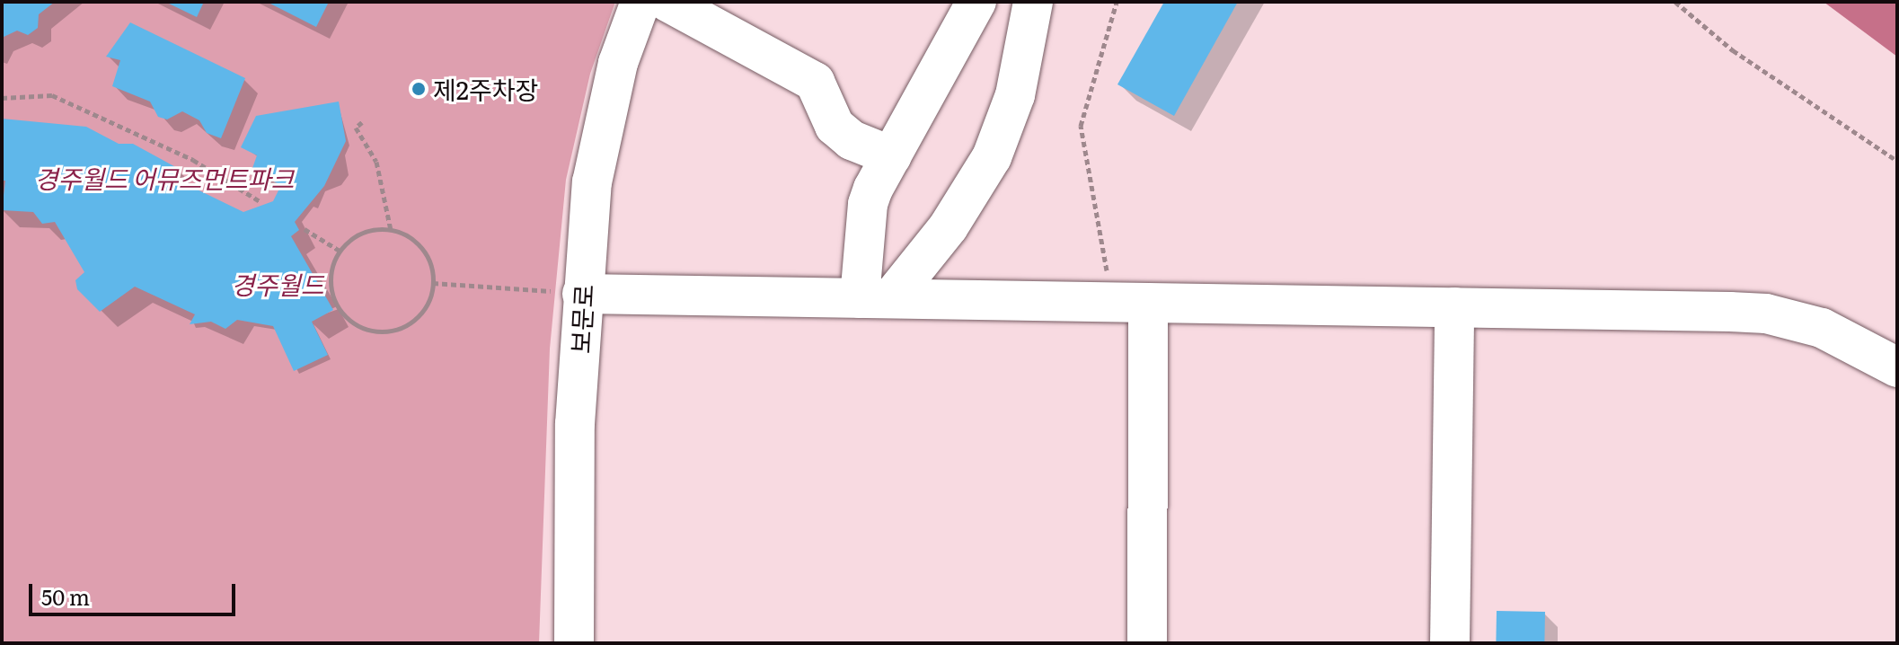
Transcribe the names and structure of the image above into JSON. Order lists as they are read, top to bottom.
{
  "streets": {
    "street": ["보문로"]
  },
  "parks": ["경주월드 어뮤즈먼트파크", "경주월드"],
  "places": ["제2주차장"],
  "scale_bar": "50 m"
}
